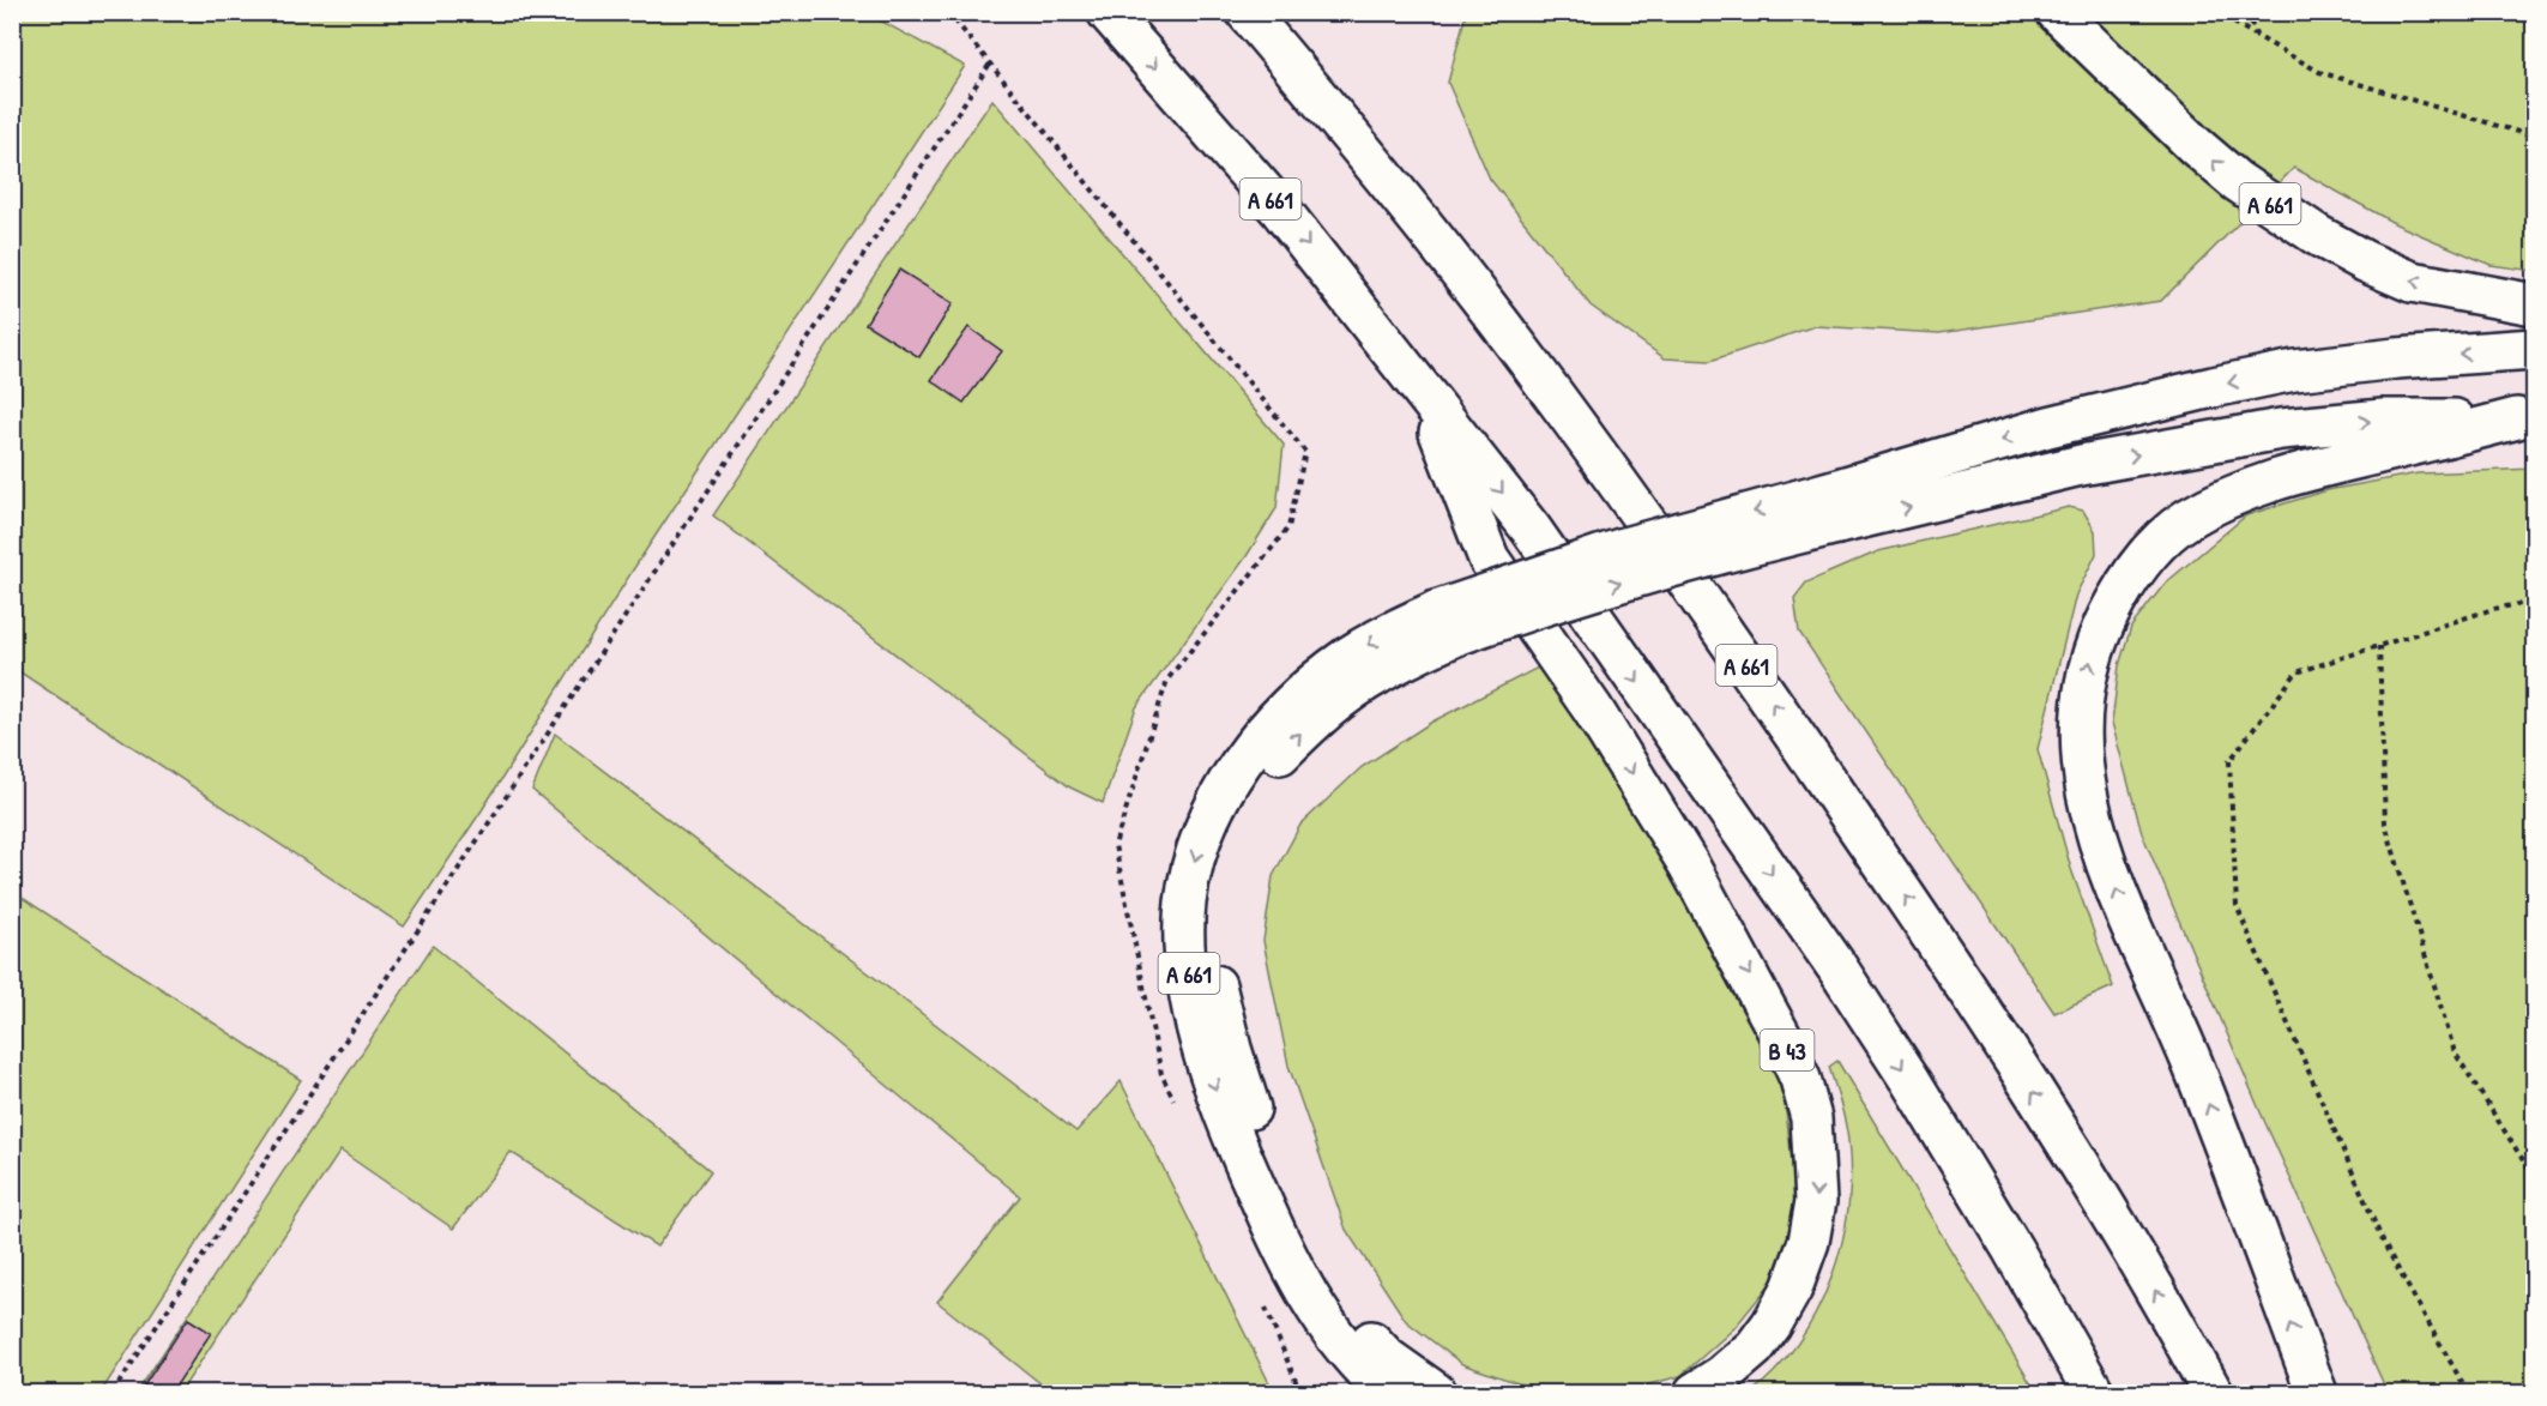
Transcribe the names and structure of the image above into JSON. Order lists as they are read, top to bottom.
{
  "streets": {
    "highway": ["A 661", "B 43"]
  },
  "crossings": [
    ["A 661", "B 43"]
  ]
}
